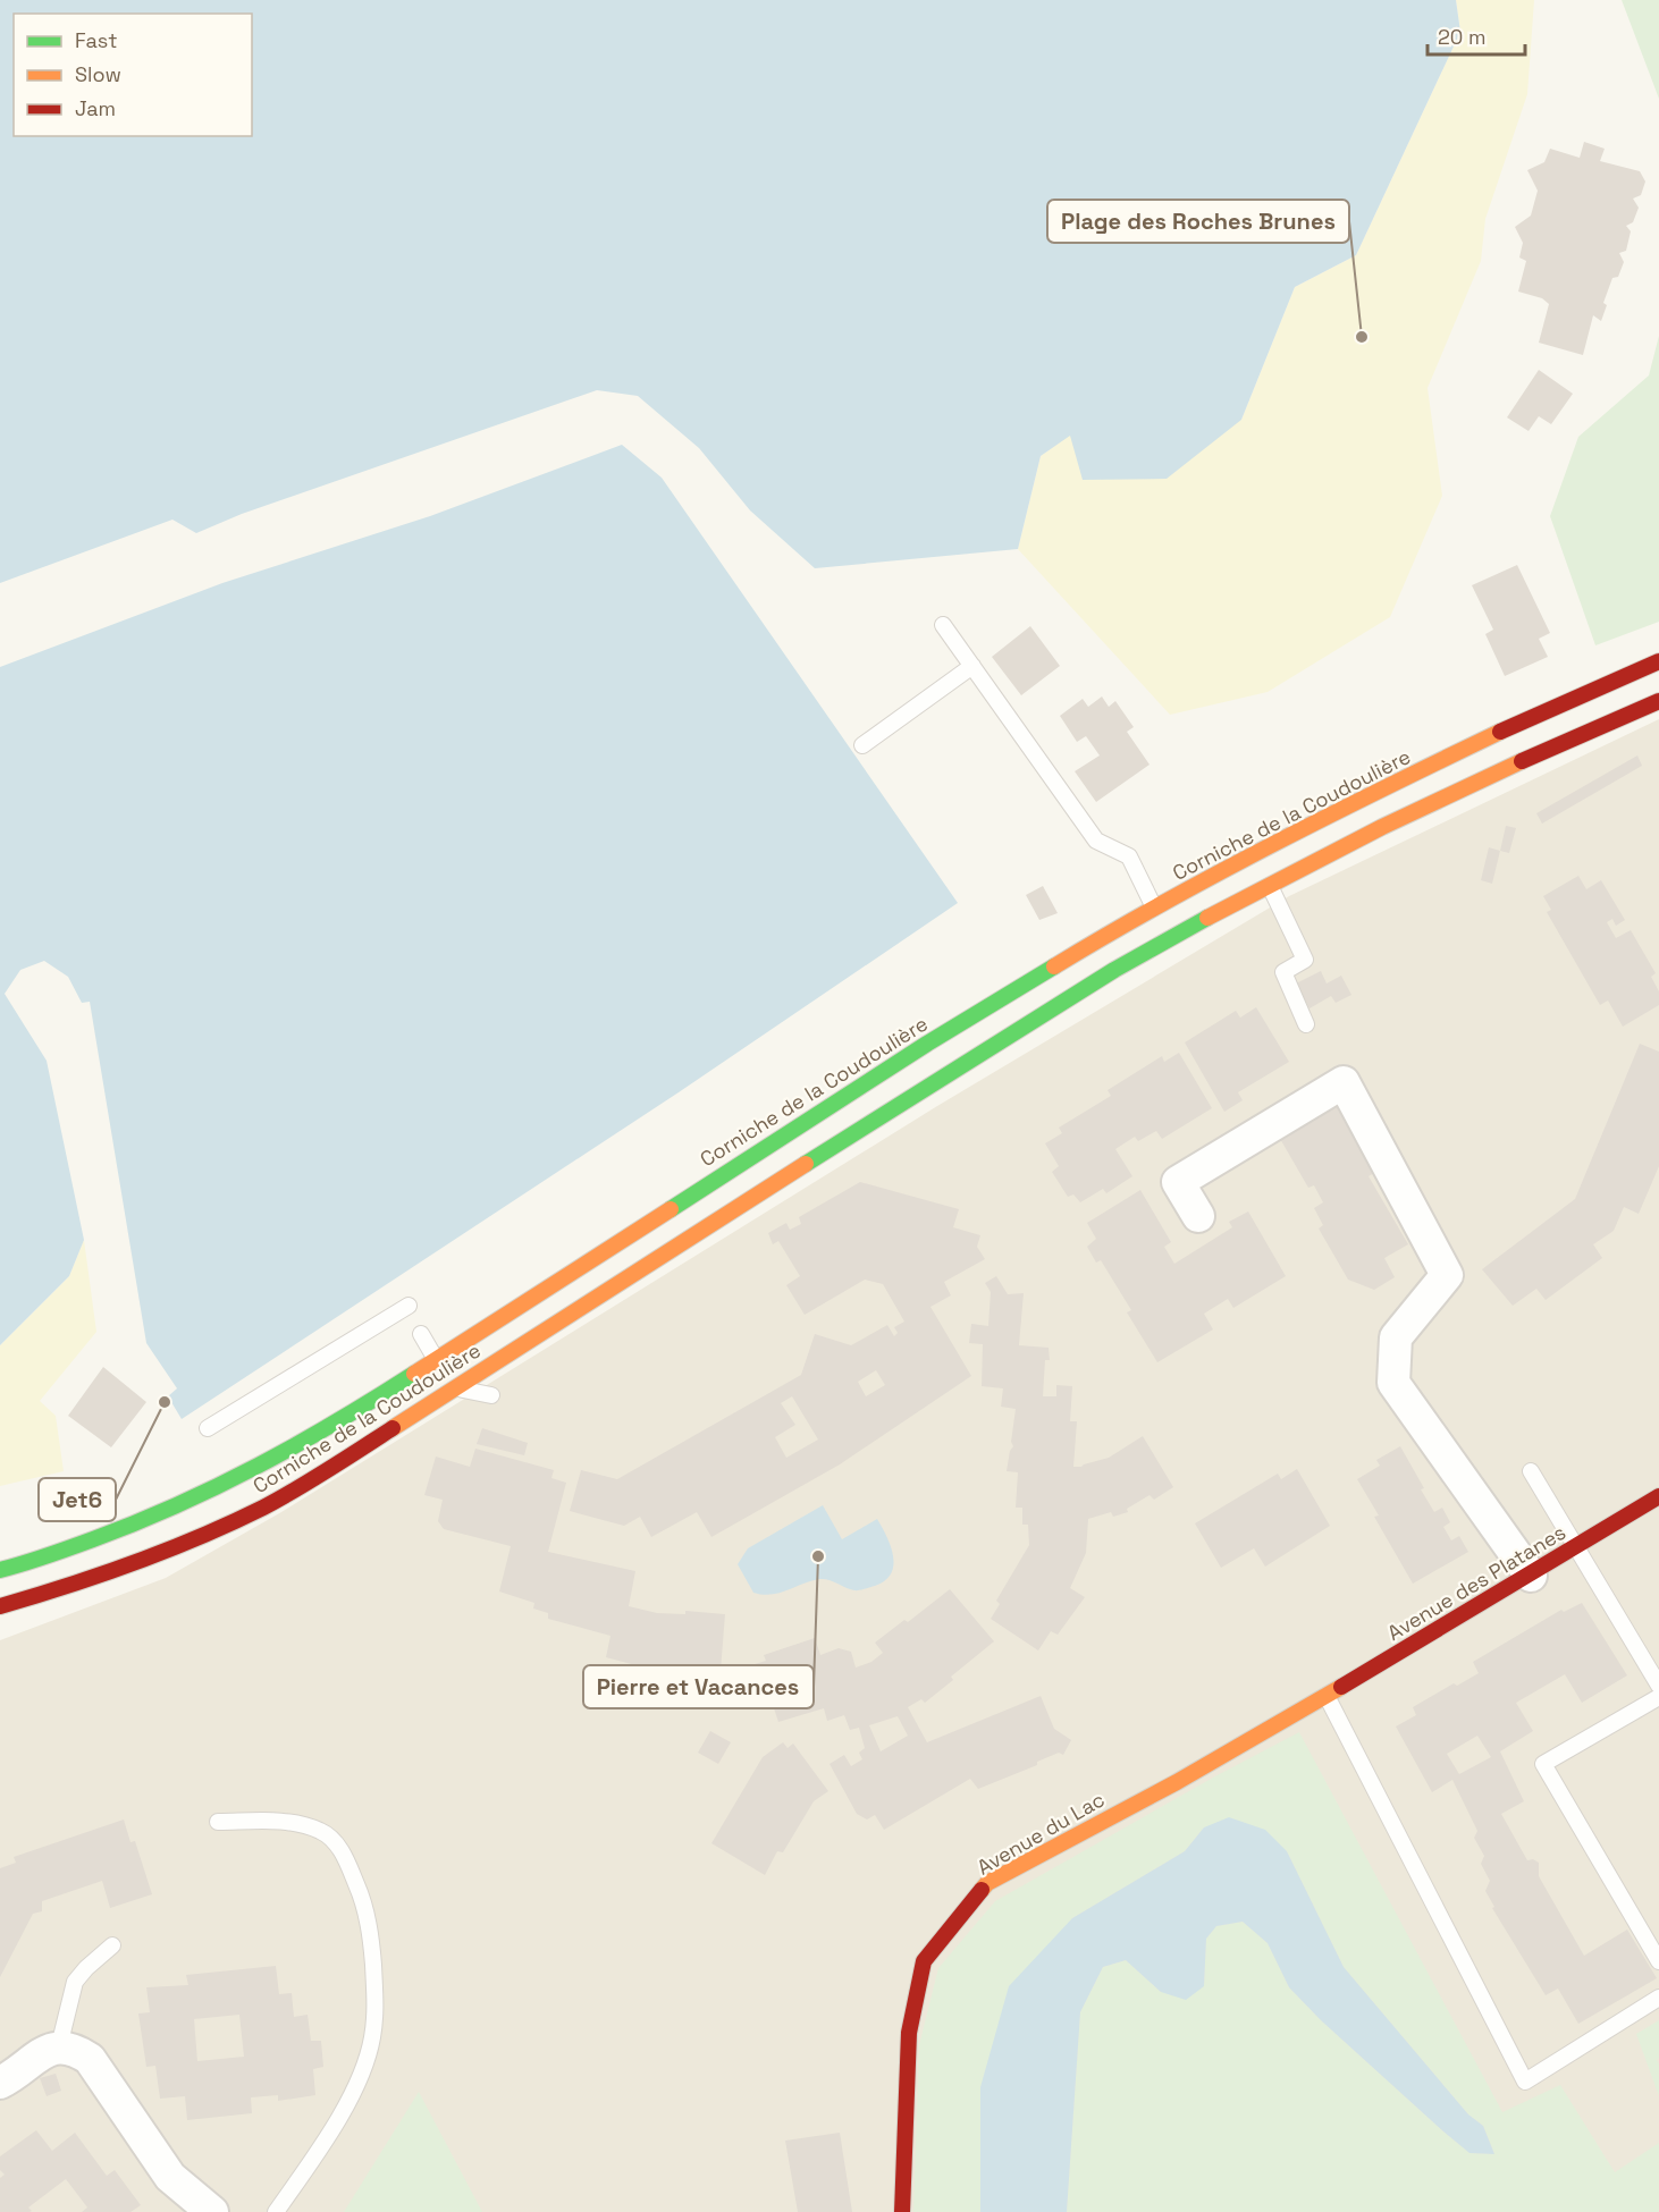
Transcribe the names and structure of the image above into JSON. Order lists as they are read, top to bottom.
{
  "streets": {
    "main road": ["Corniche de la Coudoulière", "Avenue des Platanes", "Avenue du Lac"]
  },
  "crossings": [
    ["Avenue des Platanes", "Avenue du Lac"]
  ],
  "places": ["Plage des Roches Brunes", "Jet6", "Pierre et Vacances"],
  "legend": ["Fast", "Slow", "Jam"],
  "scale_bar": "20 m"
}
